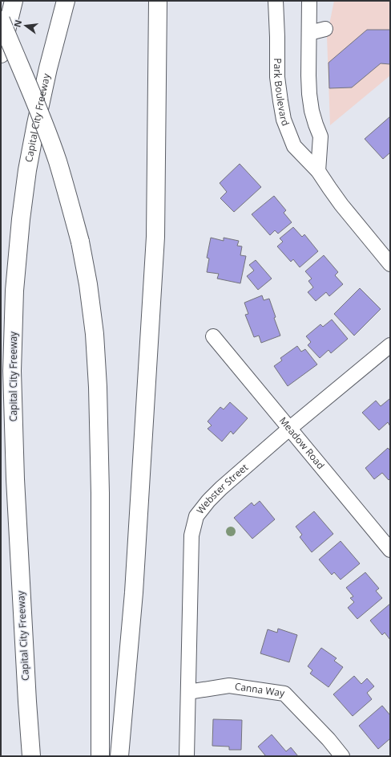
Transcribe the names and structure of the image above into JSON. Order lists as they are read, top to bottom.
{
  "streets": {
    "highway": ["Capital City Freeway"],
    "street": [
      "Park Boulevard",
      "Meadow Road",
      "Webster Street",
      "Canna Way"
    ]
  },
  "crossings": [
    ["Meadow Road", "Webster Street"],
    ["Webster Street", "Canna Way"]
  ],
  "north": "left"
}
